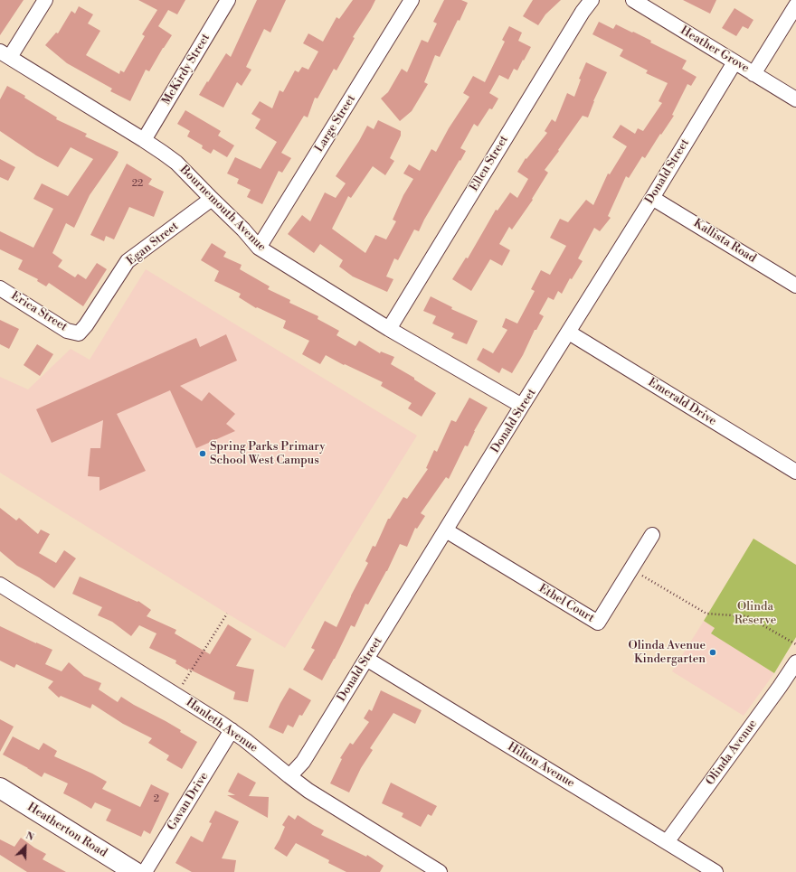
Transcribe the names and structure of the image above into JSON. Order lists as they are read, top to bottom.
{
  "streets": {
    "main road": ["Heatherton Road"],
    "street": [
      "Heather Grove",
      "McKirdy Street",
      "Large Street",
      "Ellen Street",
      "Donald Street",
      "Bournemouth Avenue",
      "Kallista Road",
      "Egan Street",
      "Erica Street",
      "Emerald Drive",
      "Ethel Court",
      "Hanleth Avenue",
      "Olinda Avenue",
      "Hilton Avenue",
      "Gavan Drive"
    ]
  },
  "crossings": [
    ["Heather Grove", "Donald Street"],
    ["McKirdy Street", "Bournemouth Avenue"],
    ["Large Street", "Bournemouth Avenue"],
    ["Ellen Street", "Bournemouth Avenue"],
    ["Donald Street", "Bournemouth Avenue"],
    ["Donald Street", "Kallista Road"],
    ["Donald Street", "Emerald Drive"],
    ["Donald Street", "Ethel Court"],
    ["Donald Street", "Hanleth Avenue"],
    ["Donald Street", "Hilton Avenue"],
    ["Bournemouth Avenue", "Egan Street"],
    ["Egan Street", "Erica Street"],
    ["Hanleth Avenue", "Gavan Drive"],
    ["Olinda Avenue", "Hilton Avenue"]
  ],
  "parks": ["Olinda Reserve"],
  "places": ["Spring Parks Primary School West Campus", "Olinda Avenue Kindergarten"],
  "house_numbers": ["22", "2"],
  "north": "top right"
}
